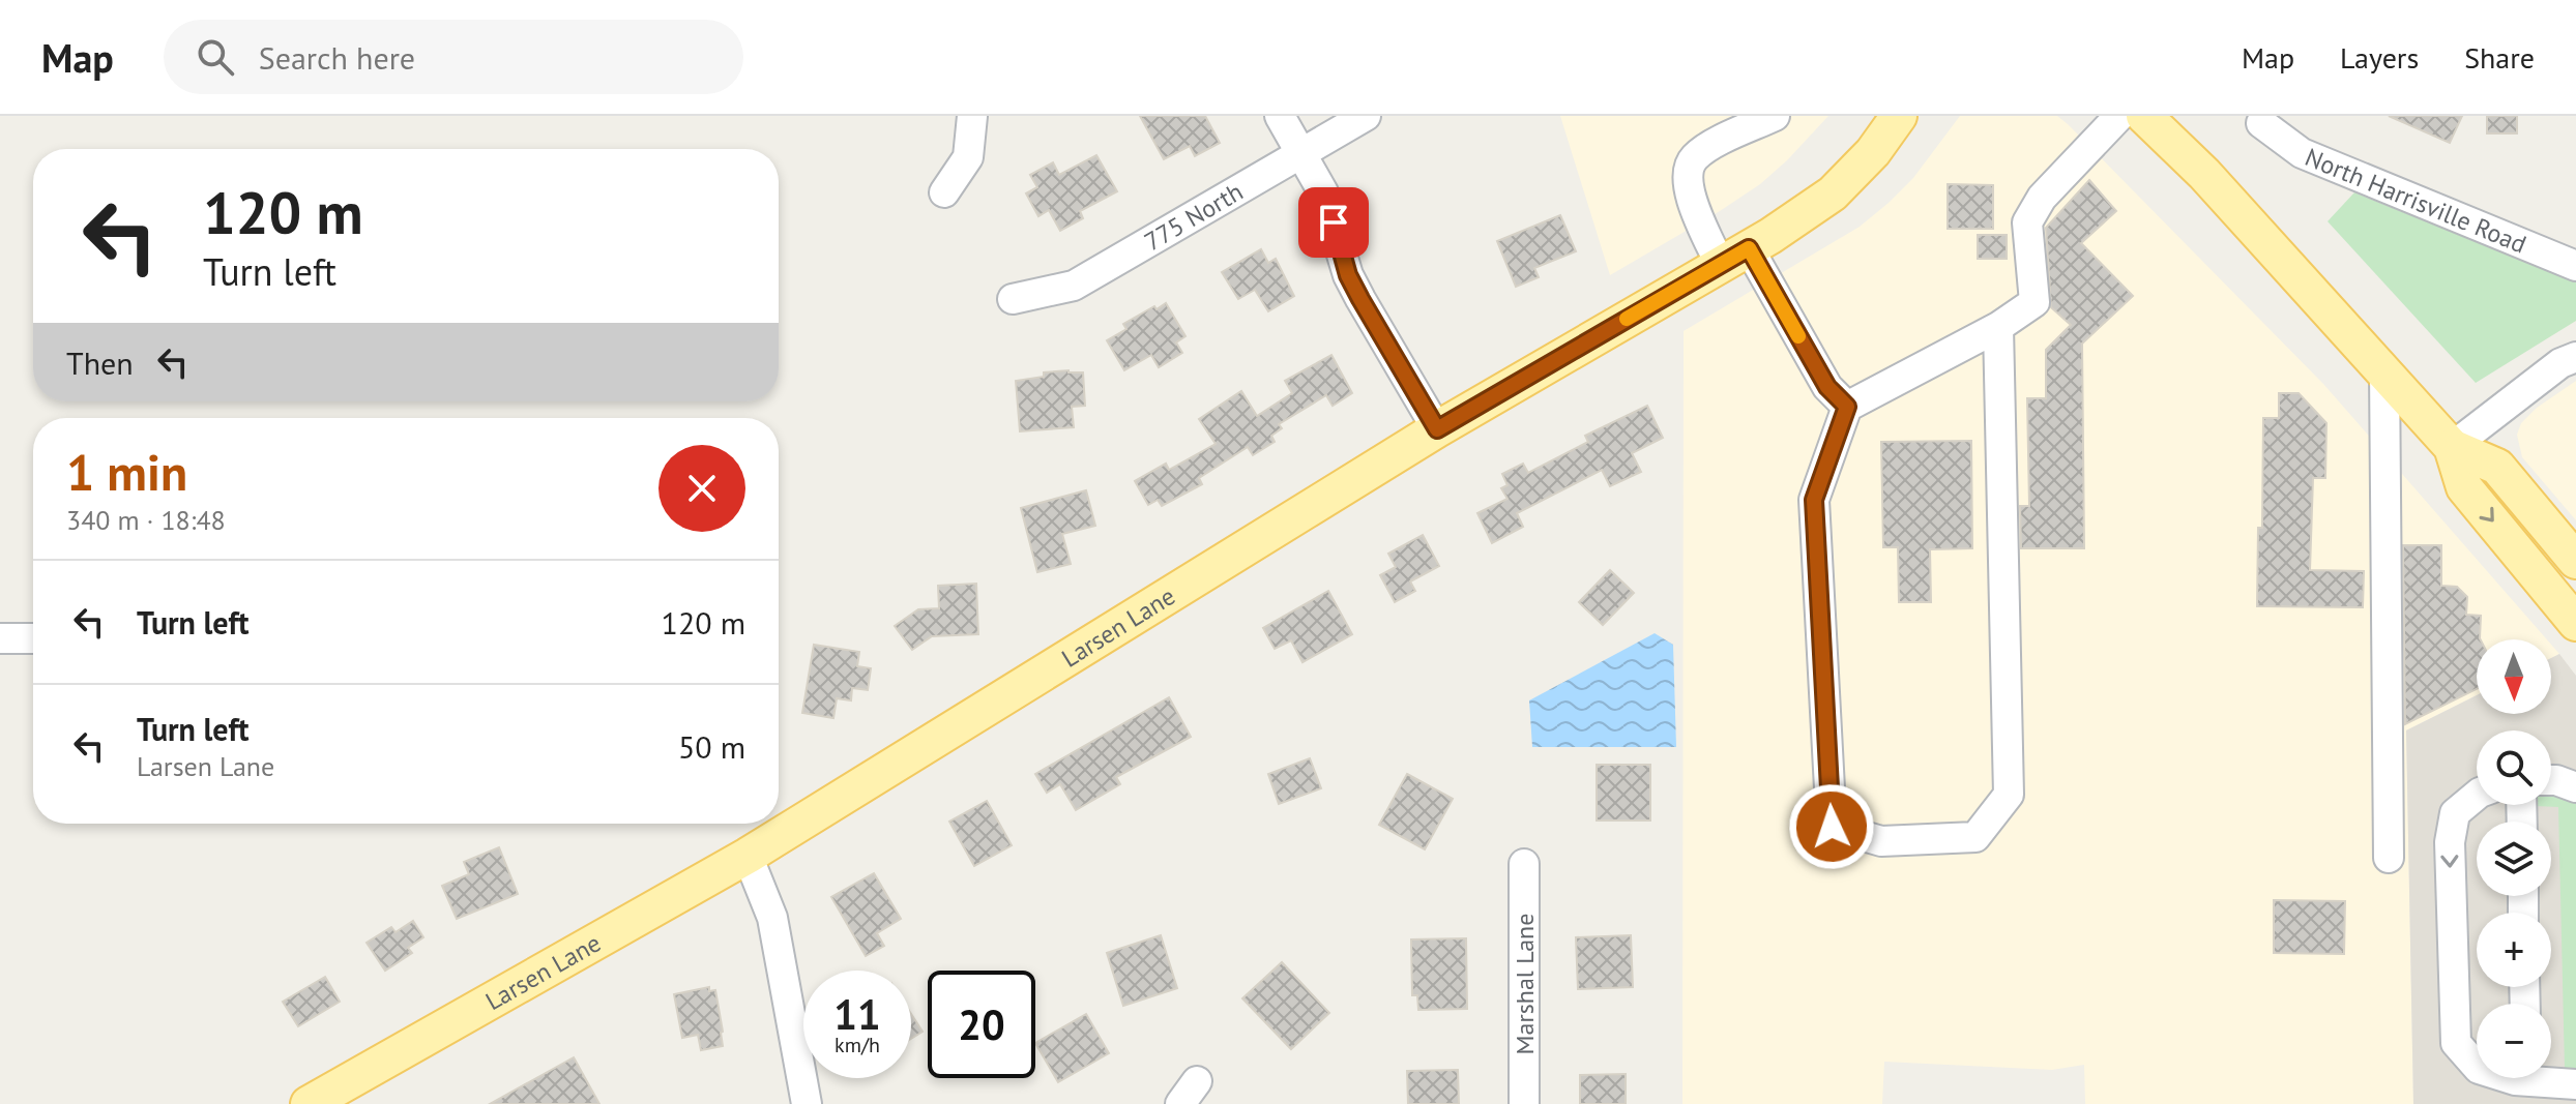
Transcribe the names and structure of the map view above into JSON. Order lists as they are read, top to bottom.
{
  "streets": {
    "main road": ["Larsen Lane"],
    "street": ["North Harrisville Road", "775 North", "Marshal Lane"]
  },
  "north": "bottom",
  "page": {
    "header": "Map",
    "search": "Search here",
    "nav": ["Map", "Layers", "Share"],
    "turn": ["120 m", "Turn left"],
    "then": "Then",
    "heading": ["1 min", "340 m · 18:48"],
    "list": [
      {
        "name": "Turn left",
        "value": "120 m"
      },
      {
        "name": "Turn left",
        "note": "Larsen Lane",
        "value": "50 m"
      }
    ],
    "map_buttons": ["+", "−"],
    "speed": "11 km/h",
    "limit": "20"
  }
}
